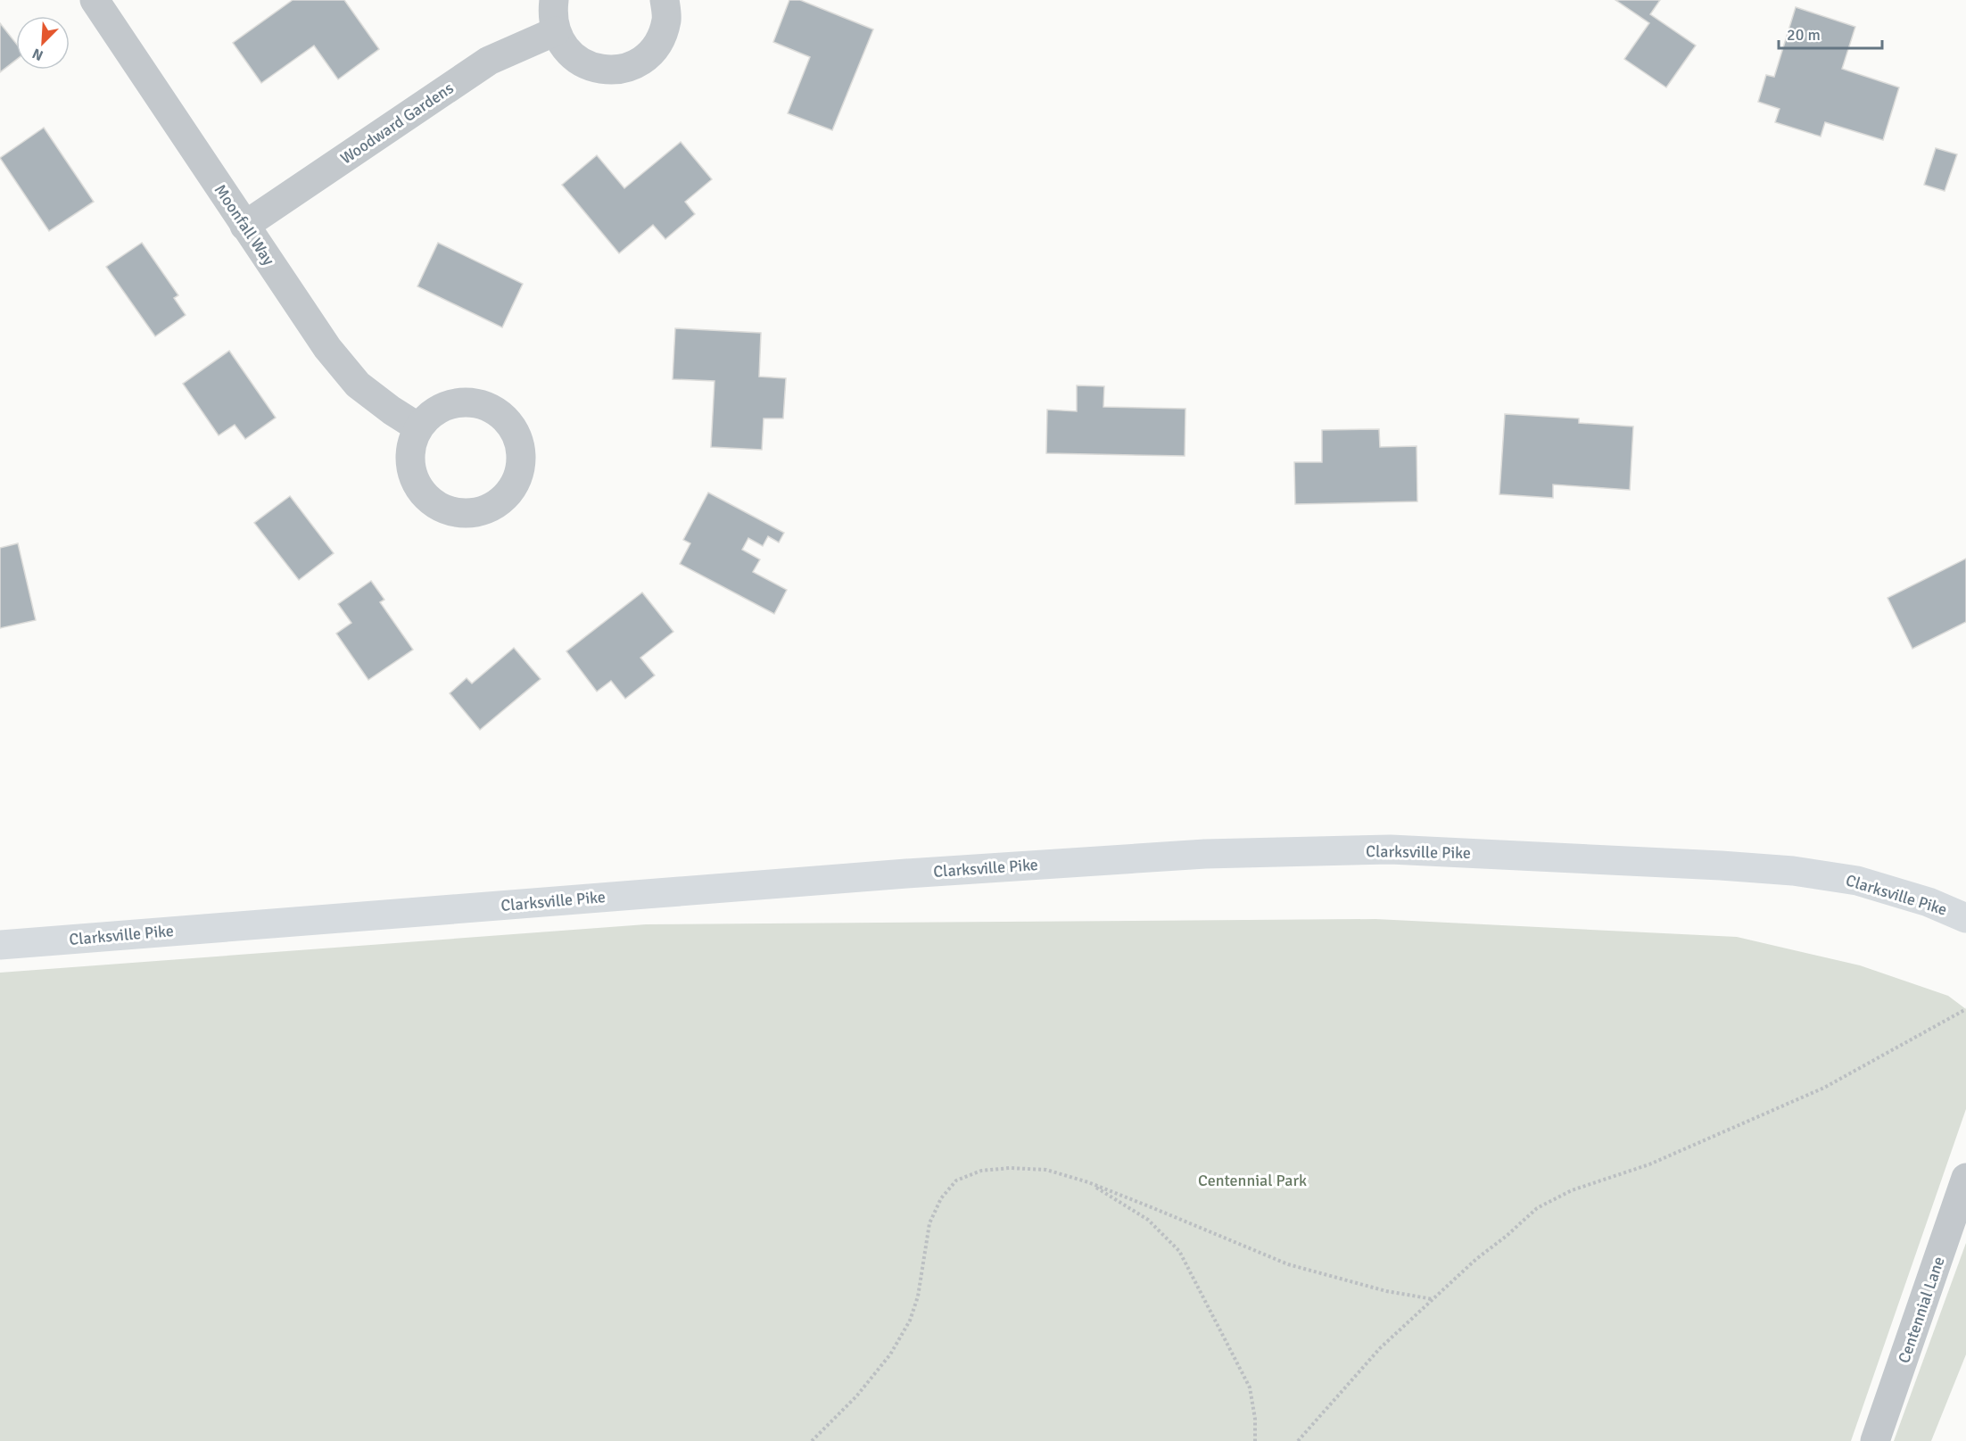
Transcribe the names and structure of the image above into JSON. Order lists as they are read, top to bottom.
{
  "streets": {
    "main road": ["Clarksville Pike"],
    "street": ["Woodward Gardens", "Moonfall Way", "Centennial Lane"]
  },
  "crossings": [
    ["Woodward Gardens", "Moonfall Way"]
  ],
  "parks": ["Centennial Park"],
  "scale_bar": "20 m",
  "north": "bottom left"
}
